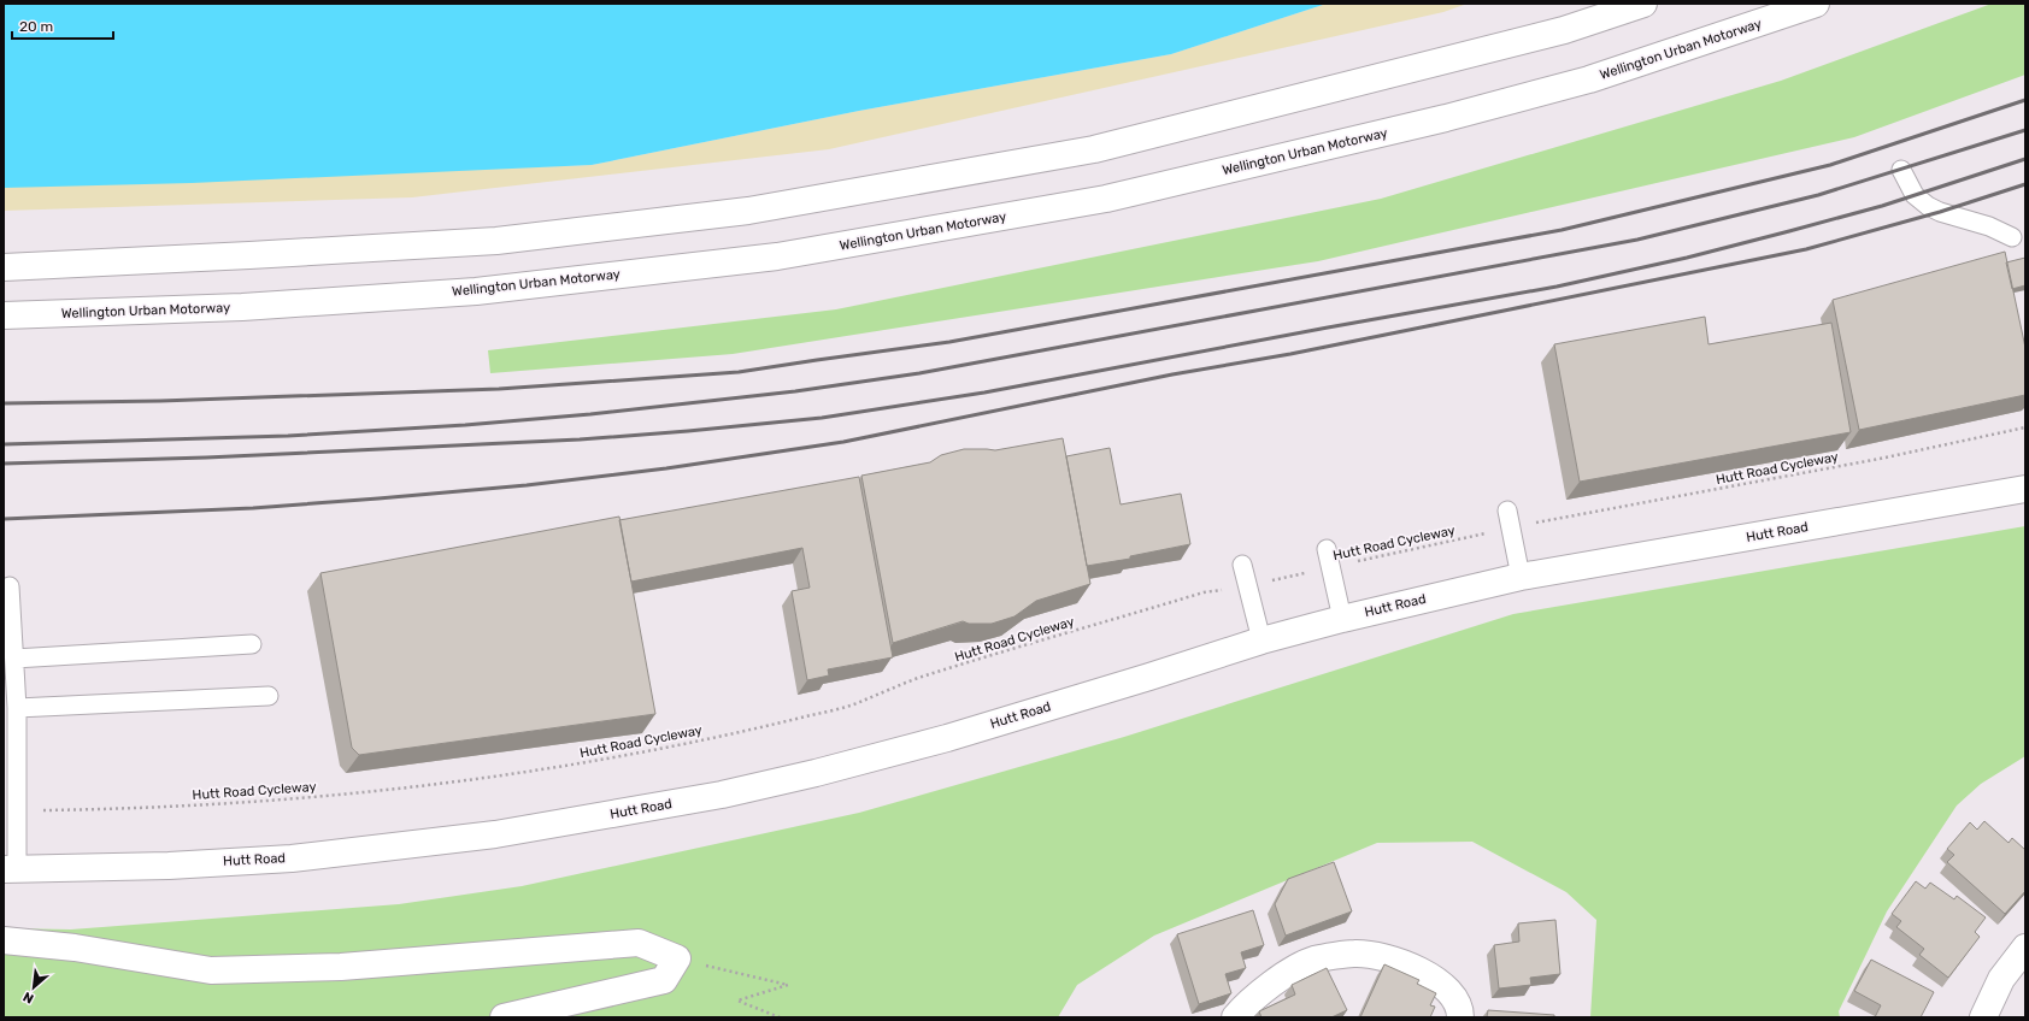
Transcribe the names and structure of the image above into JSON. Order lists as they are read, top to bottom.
{
  "streets": {
    "main road": ["Wellington Urban Motorway", "Hutt Road"],
    "path": ["Hutt Road Cycleway"]
  },
  "scale_bar": "20 m",
  "north": "bottom left"
}
